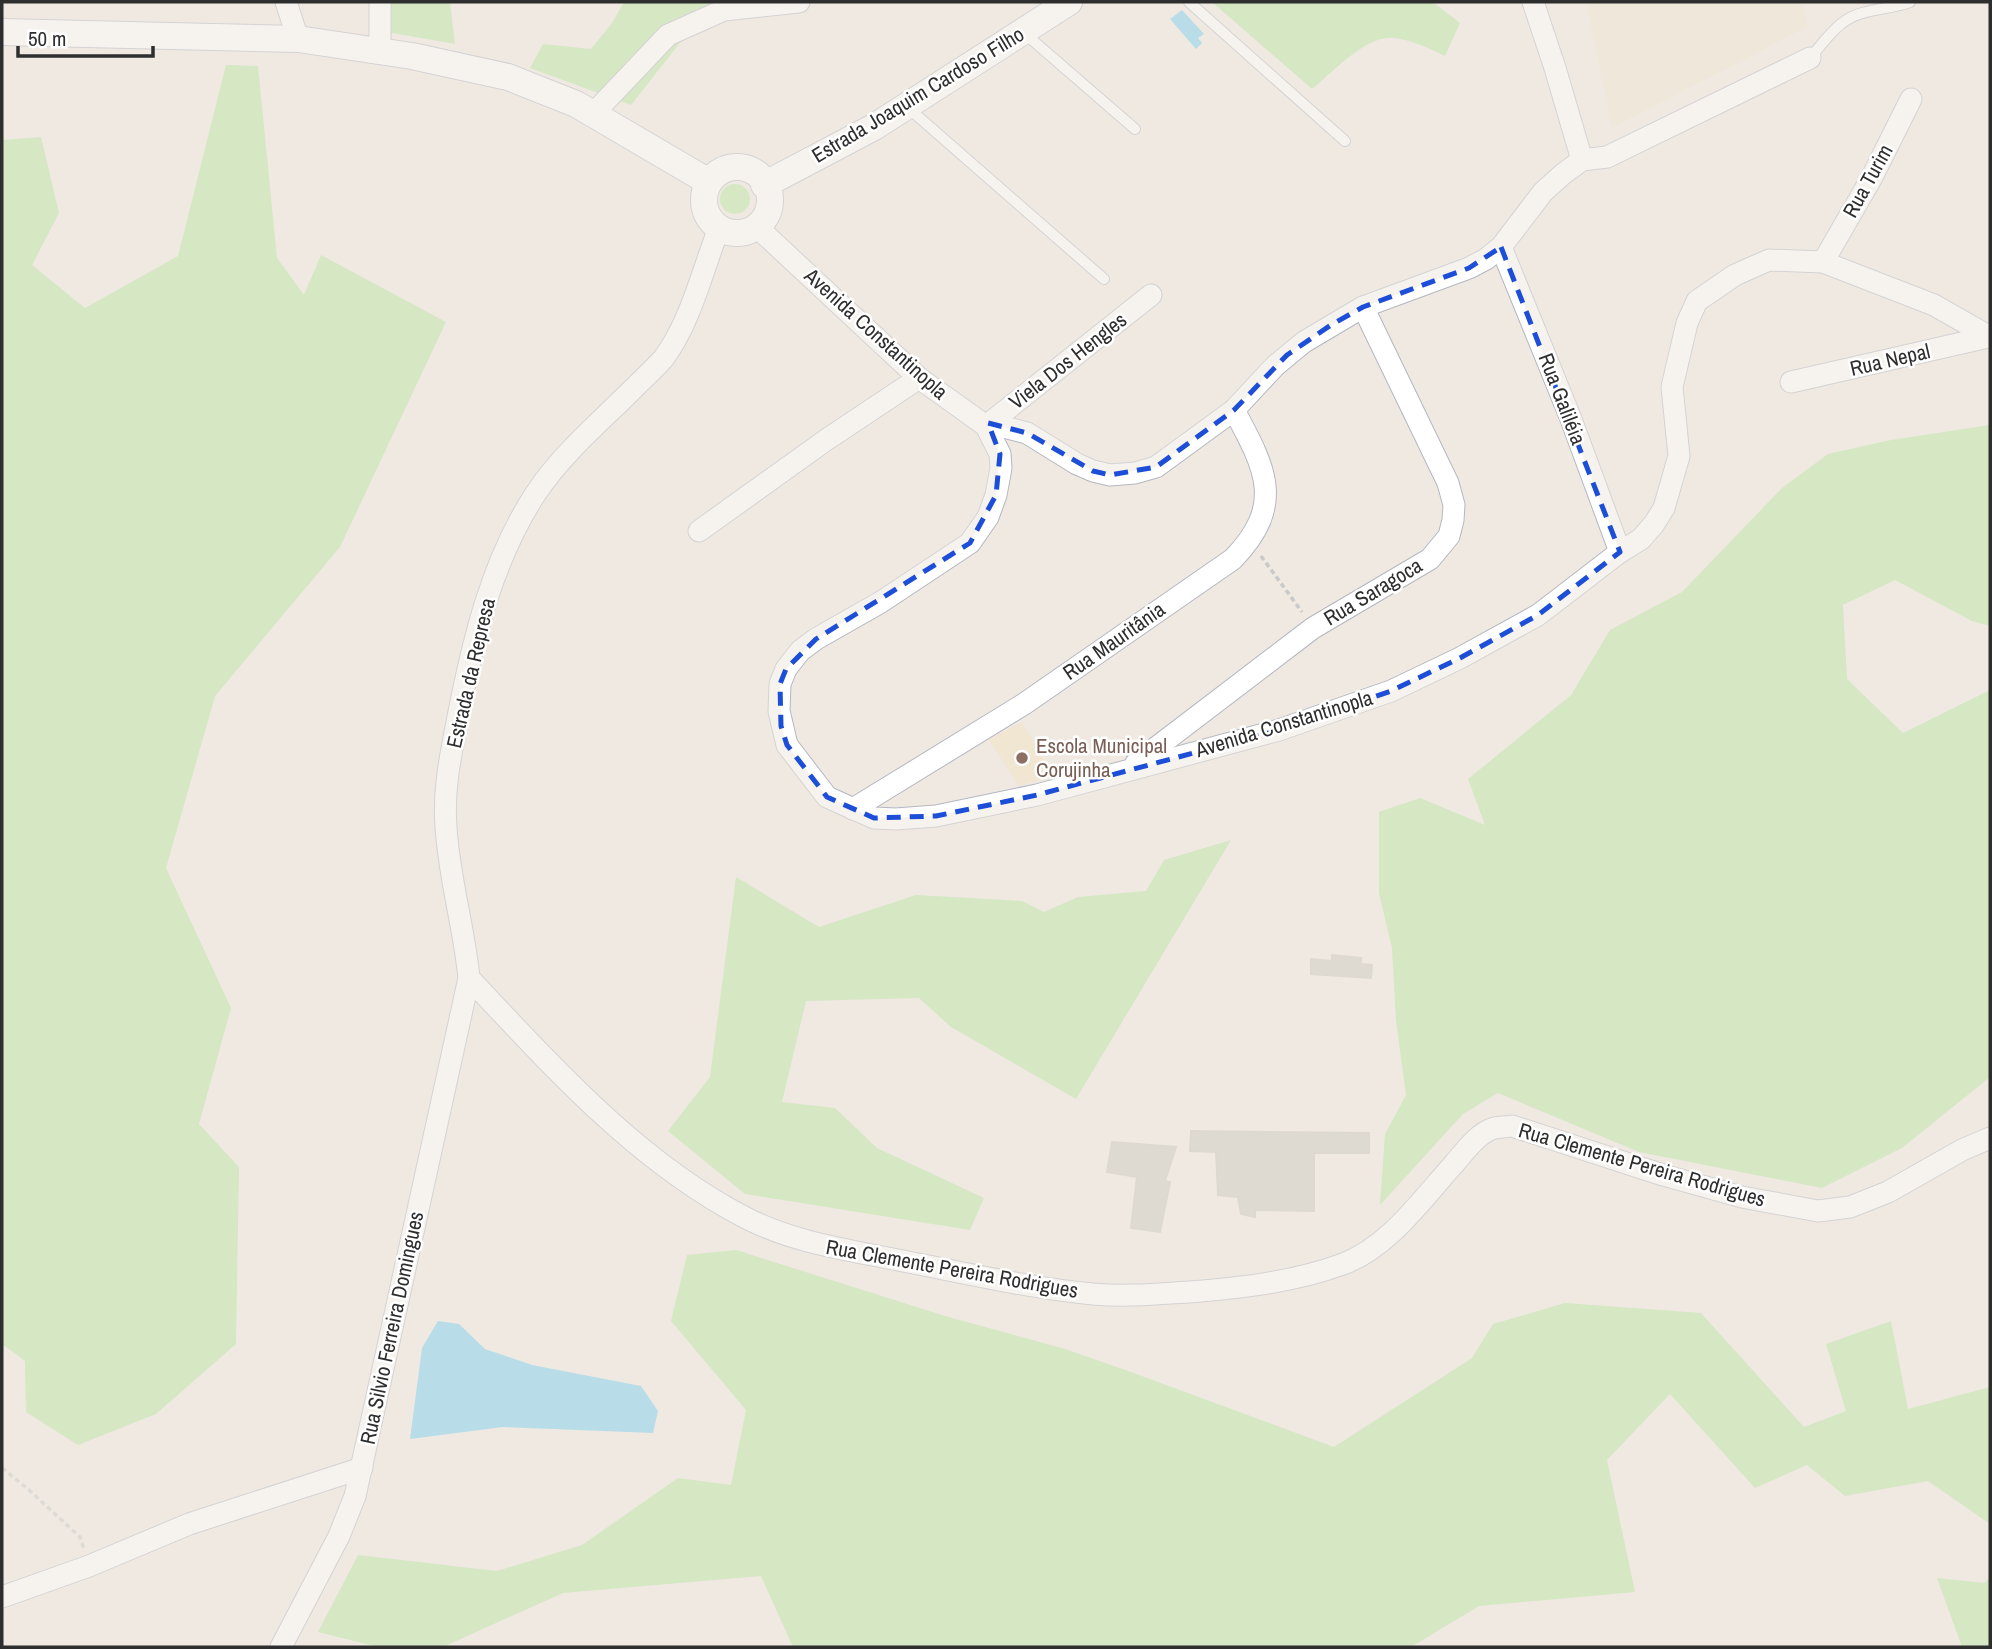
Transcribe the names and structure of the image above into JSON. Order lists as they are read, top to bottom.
{
  "streets": {
    "street": [
      "Estrada Joaquim Cardoso Filho",
      "Rua Turim",
      "Avenida Constantinopla",
      "Rua Nepal",
      "Viela Dos Hengles",
      "Rua Galiléia",
      "Rua Saragoca",
      "Rua Mauritânia",
      "Estrada da Represa",
      "Rua Clemente Pereira Rodrigues",
      "Rua Silvio Ferreira Domingues"
    ]
  },
  "crossings": [
    ["Estrada Joaquim Cardoso Filho", "Avenida Constantinopla"],
    ["Estrada Joaquim Cardoso Filho", "Estrada da Represa"],
    ["Rua Turim", "Avenida Constantinopla"],
    ["Avenida Constantinopla", "Rua Nepal"],
    ["Avenida Constantinopla", "Viela Dos Hengles"],
    ["Avenida Constantinopla", "Rua Galiléia"],
    ["Avenida Constantinopla", "Rua Saragoca"],
    ["Avenida Constantinopla", "Rua Mauritânia"],
    ["Avenida Constantinopla", "Estrada da Represa"],
    ["Estrada da Represa", "Rua Clemente Pereira Rodrigues"],
    ["Estrada da Represa", "Rua Silvio Ferreira Domingues"],
    ["Rua Clemente Pereira Rodrigues", "Rua Silvio Ferreira Domingues"]
  ],
  "places": ["Escola Municipal Corujinha"],
  "scale_bar": "50 m"
}
